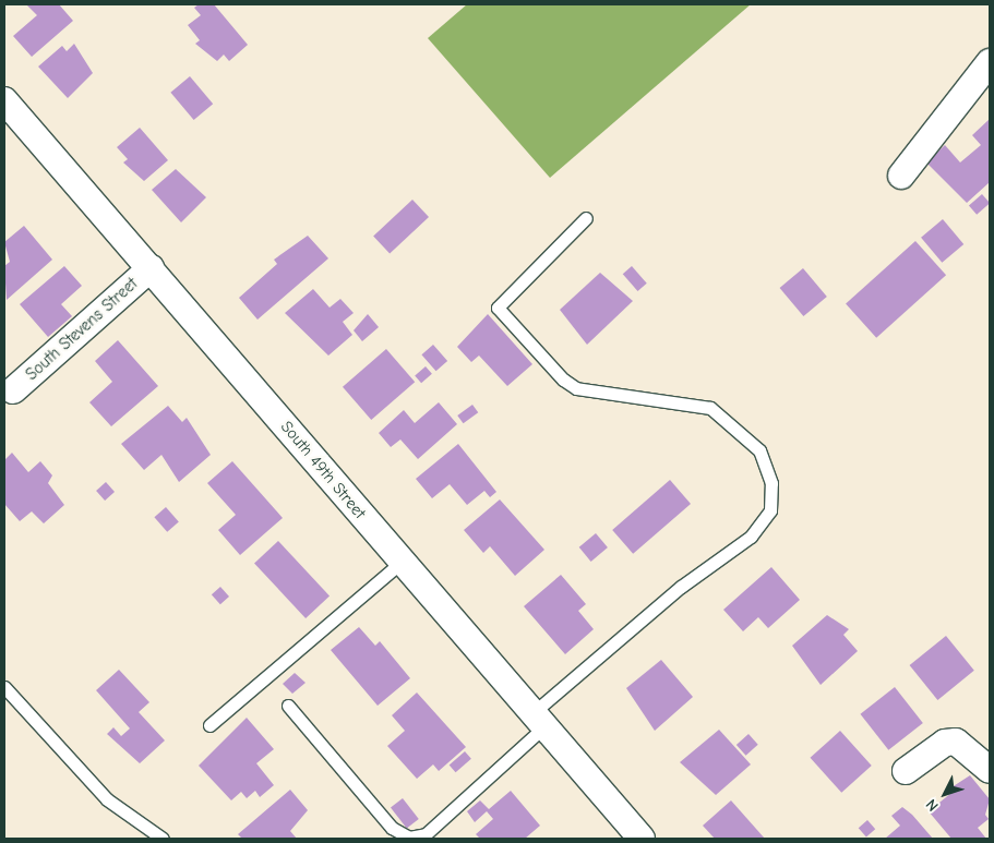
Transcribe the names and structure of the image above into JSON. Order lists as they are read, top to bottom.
{
  "streets": {
    "street": ["South Stevens Street", "South 49th Street"]
  },
  "crossings": [
    ["South Stevens Street", "South 49th Street"]
  ],
  "north": "bottom left"
}
